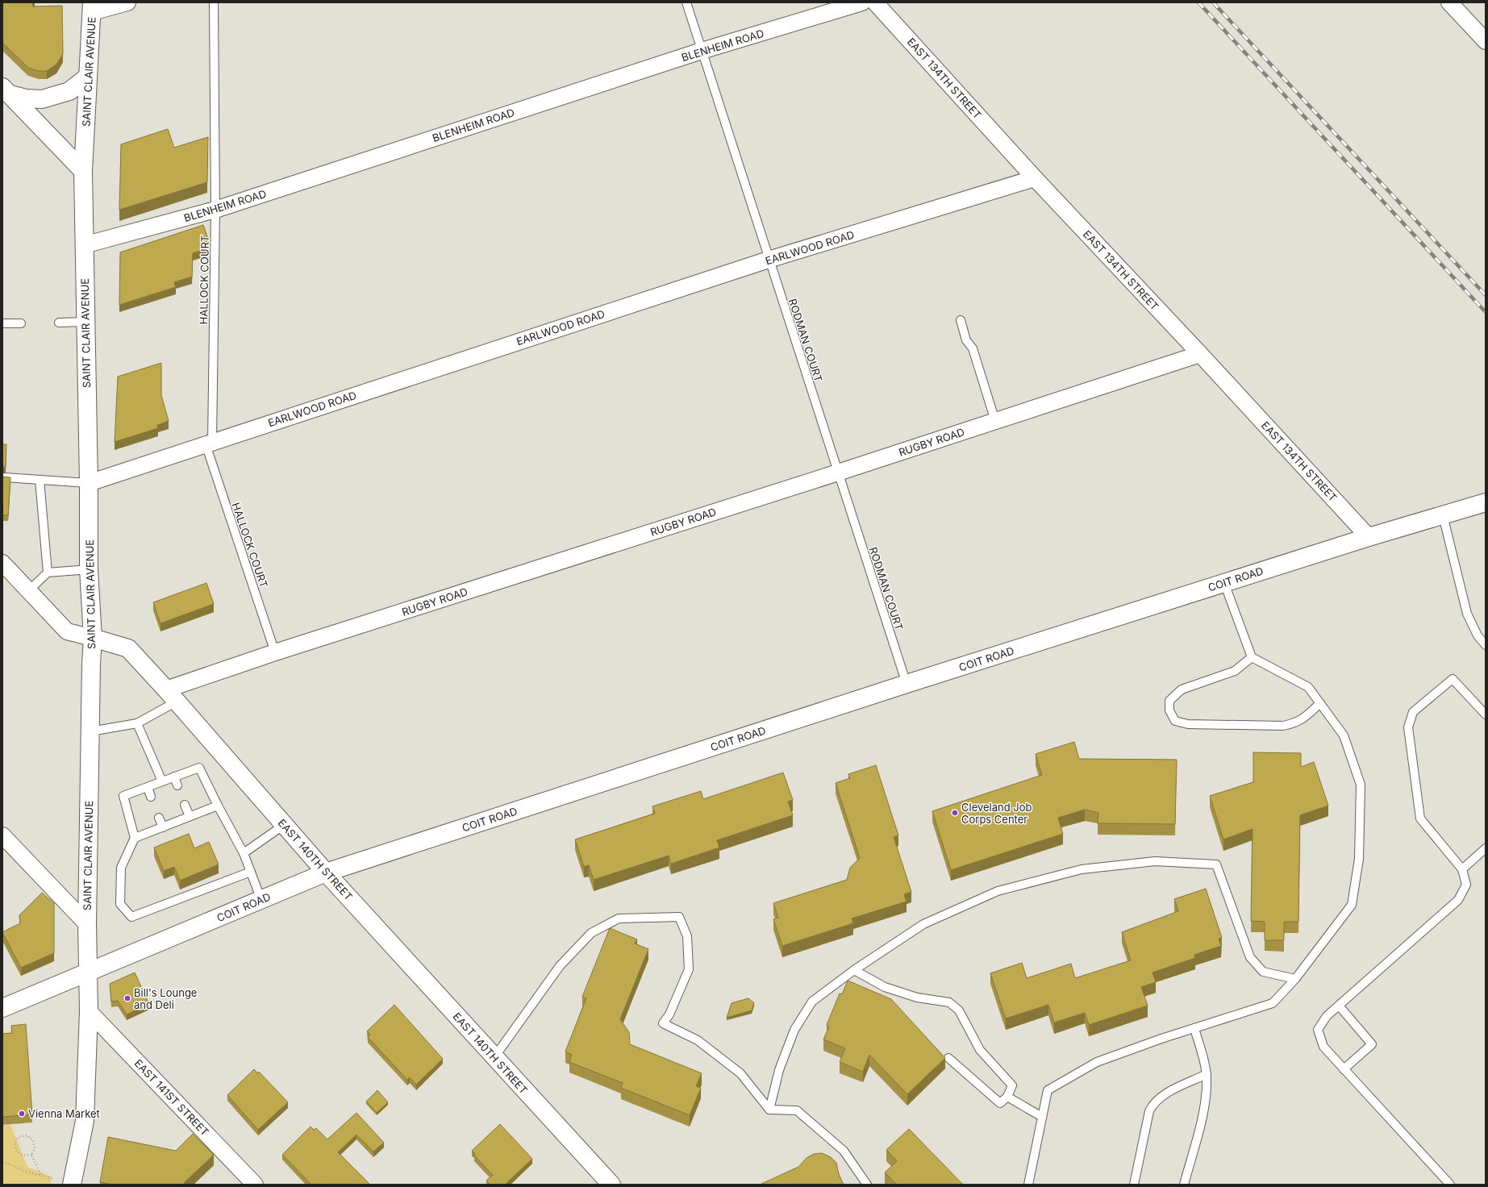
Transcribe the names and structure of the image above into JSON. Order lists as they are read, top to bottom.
{
  "streets": {
    "street": [
      "BLENHEIM ROAD",
      "SAINT CLAIR AVENUE",
      "EAST 134TH STREET",
      "EARLWOOD ROAD",
      "RUGBY ROAD",
      "COIT ROAD",
      "EAST 140TH STREET",
      "EAST 141ST STREET"
    ],
    "lane": ["HALLOCK COURT", "RODMAN COURT"]
  },
  "crossings": [
    ["BLENHEIM ROAD", "SAINT CLAIR AVENUE"],
    ["BLENHEIM ROAD", "HALLOCK COURT"],
    ["BLENHEIM ROAD", "RODMAN COURT"],
    ["SAINT CLAIR AVENUE", "EARLWOOD ROAD"],
    ["SAINT CLAIR AVENUE", "COIT ROAD"],
    ["SAINT CLAIR AVENUE", "EAST 140TH STREET"],
    ["SAINT CLAIR AVENUE", "EAST 141ST STREET"],
    ["EAST 134TH STREET", "EARLWOOD ROAD"],
    ["EAST 134TH STREET", "RUGBY ROAD"],
    ["EAST 134TH STREET", "COIT ROAD"],
    ["EARLWOOD ROAD", "HALLOCK COURT"],
    ["EARLWOOD ROAD", "RODMAN COURT"],
    ["HALLOCK COURT", "RUGBY ROAD"],
    ["RODMAN COURT", "RUGBY ROAD"],
    ["RODMAN COURT", "COIT ROAD"],
    ["RUGBY ROAD", "EAST 140TH STREET"],
    ["COIT ROAD", "EAST 140TH STREET"]
  ],
  "places": ["Cleveland Job Corps Center", "Bill's Lounge and Deli", "Vienna Market"]
}
